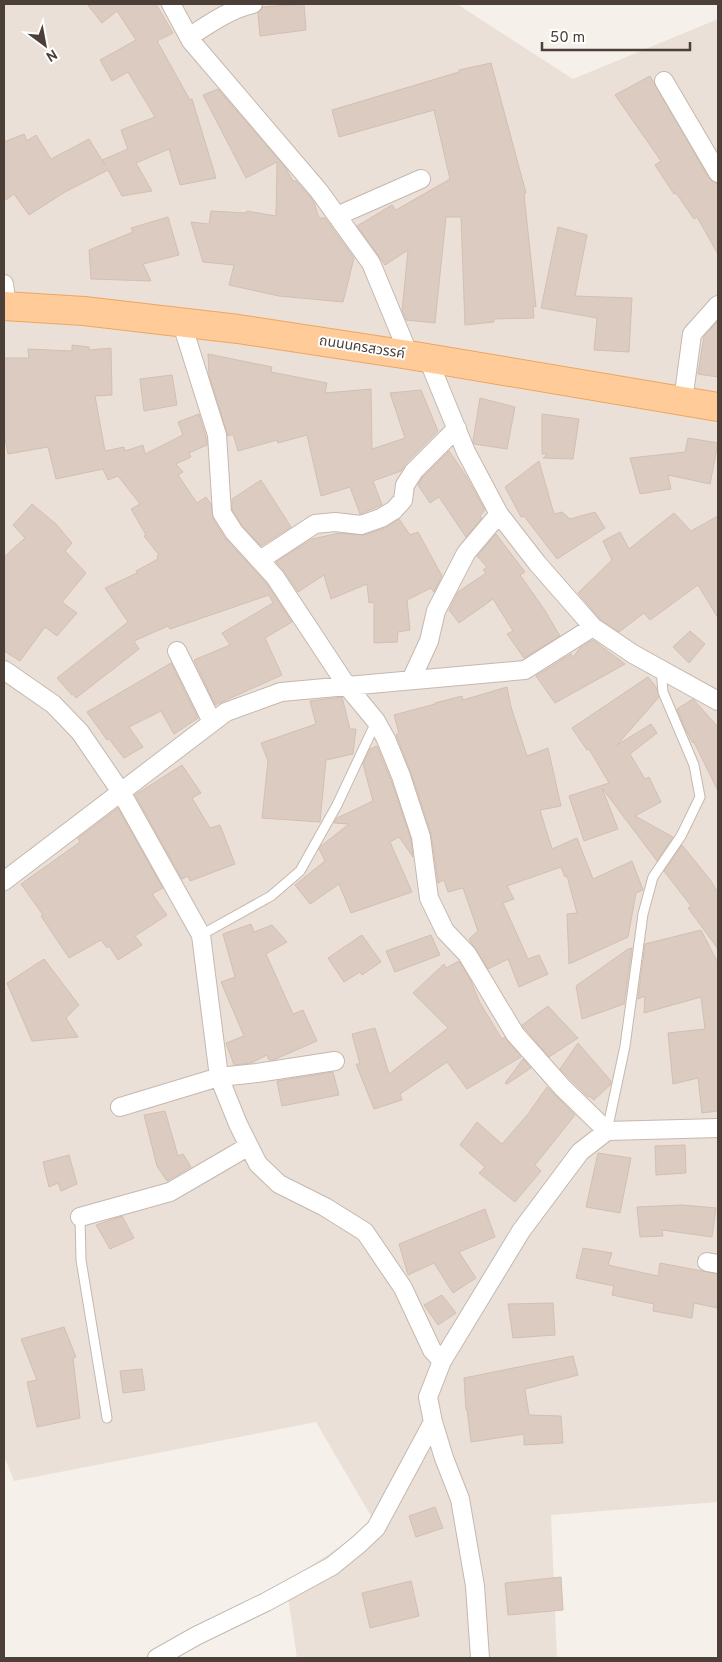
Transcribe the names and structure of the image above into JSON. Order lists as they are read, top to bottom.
{
  "streets": {
    "main road": ["ถนนนครสวรรค์"]
  },
  "scale_bar": "50 m",
  "north": "bottom right"
}
